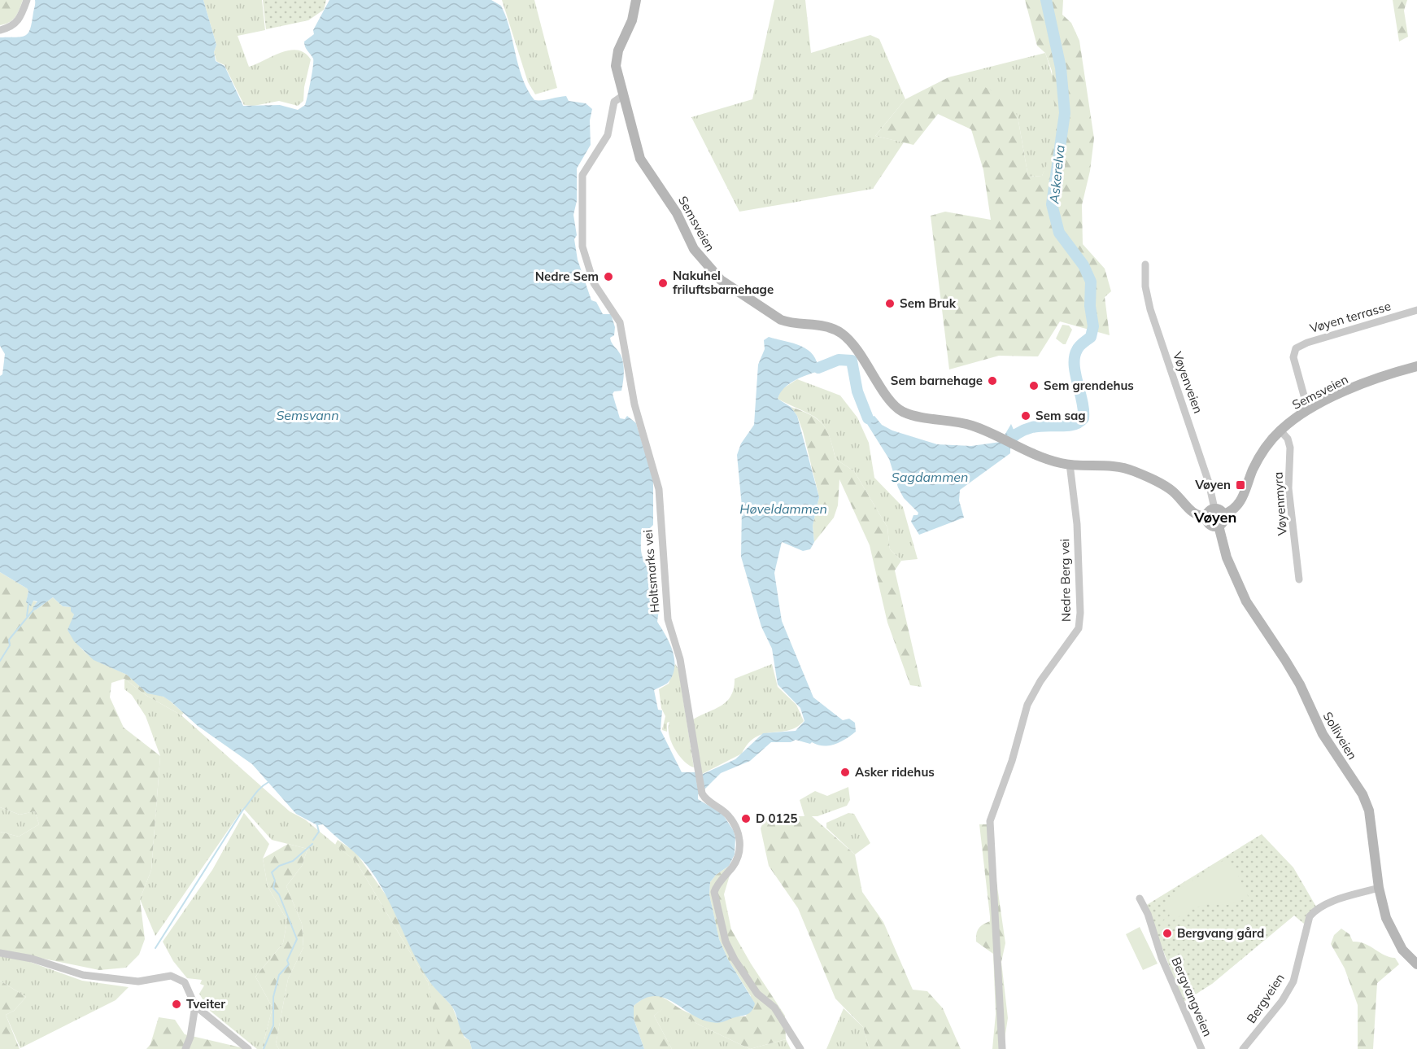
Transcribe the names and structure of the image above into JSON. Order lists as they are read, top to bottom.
{
  "streets": {
    "main road": ["Semsveien", "Solliveien"],
    "street": [
      "Vøyen terrasse",
      "Vøyenveien",
      "Vøyenmyra",
      "Holtsmarks vei",
      "Nedre Berg vei",
      "Bergvangveien",
      "Bergveien"
    ]
  },
  "crossings": [
    ["Semsveien", "Vøyen terrasse"],
    ["Semsveien", "Vøyenveien"],
    ["Semsveien", "Vøyenmyra"],
    ["Semsveien", "Holtsmarks vei"],
    ["Semsveien", "Nedre Berg vei"],
    ["Semsveien", "Solliveien"],
    ["Vøyenveien", "Solliveien"],
    ["Solliveien", "Bergveien"]
  ],
  "districts": ["Vøyen"],
  "water": [
    "Askerelva",
    "Semsvann",
    "Sagdammen",
    "Høveldammen"
  ],
  "places": {
    "other": [
      "Nedre Sem",
      "Nakuhel friluftsbarnehage",
      "Sem Bruk",
      "Sem barnehage",
      "Sem grendehus",
      "Sem sag",
      "Asker ridehus",
      "D 0125",
      "Bergvang gård",
      "Tveiter"
    ],
    "transit": ["Vøyen"]
  }
}
